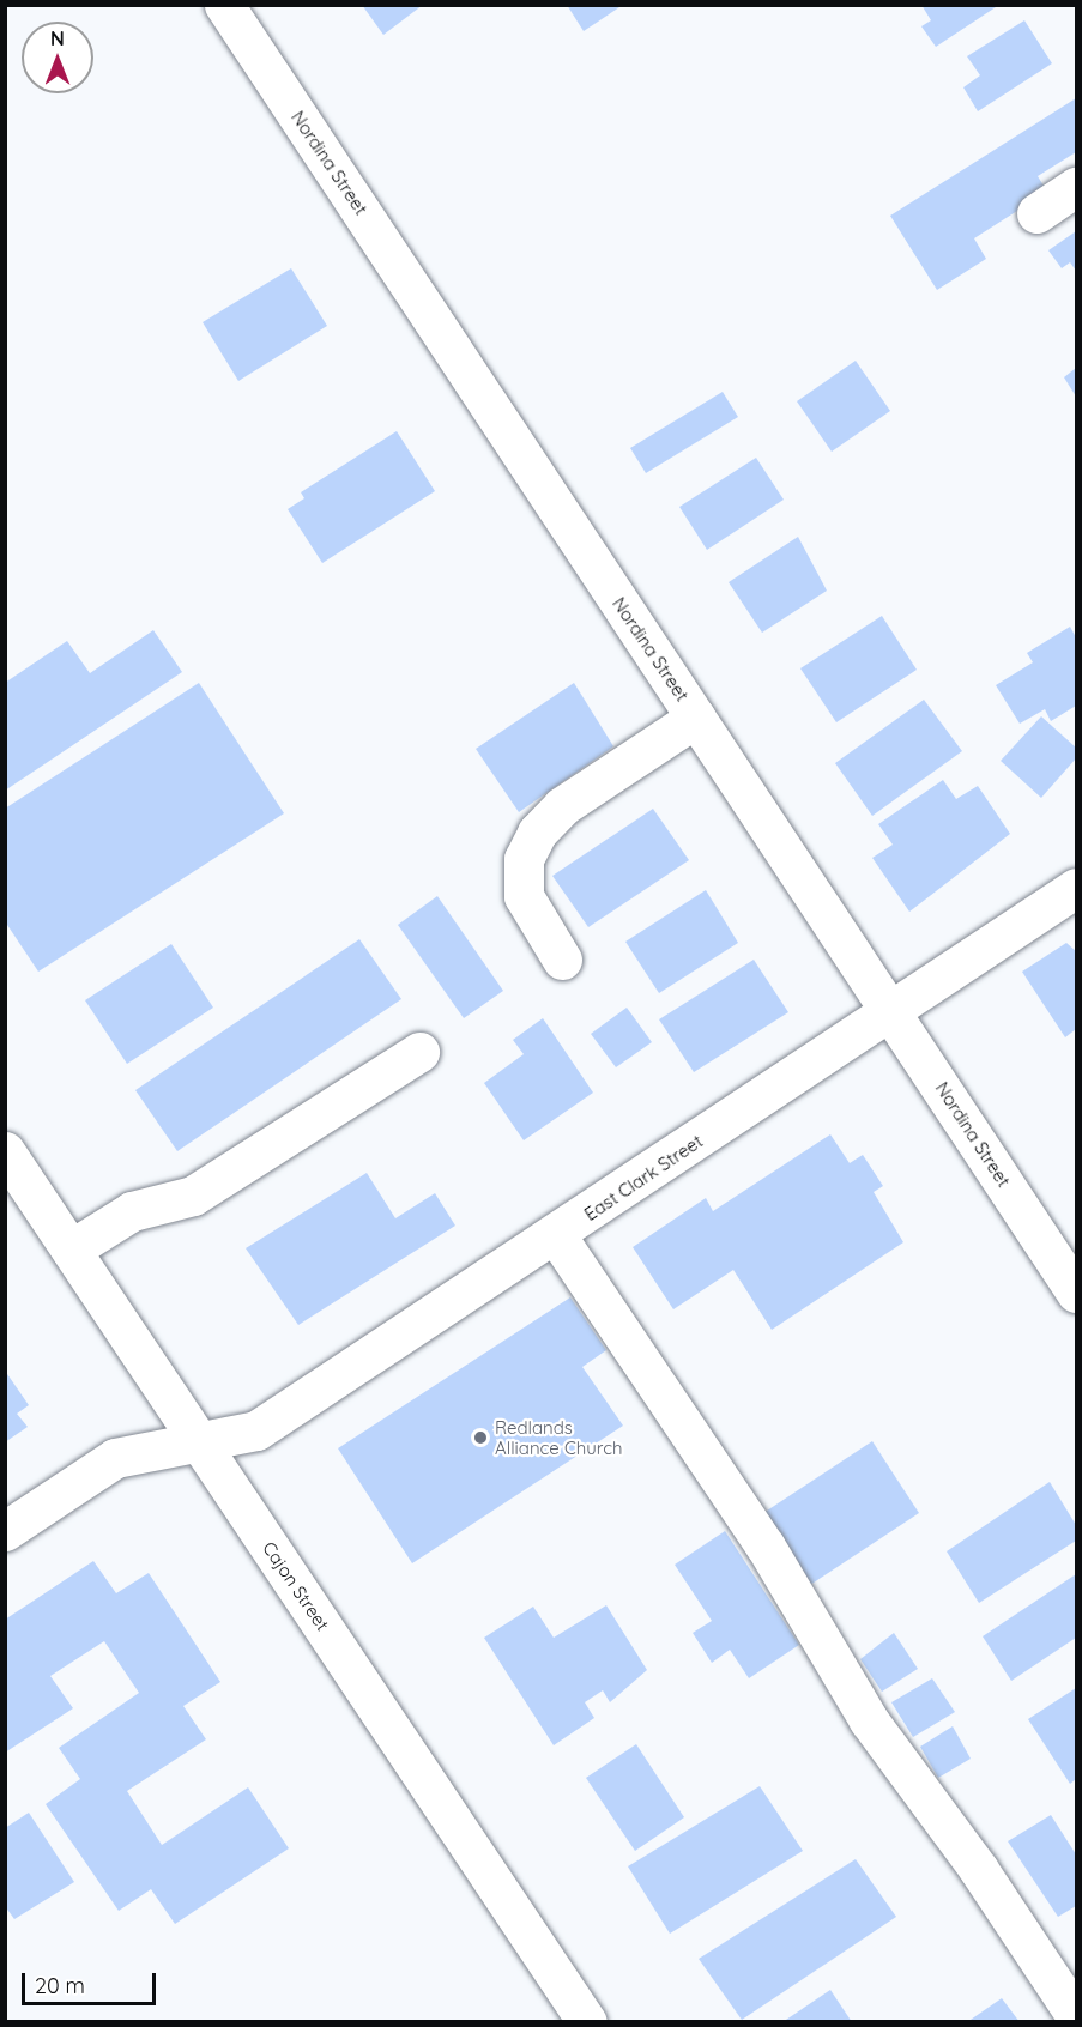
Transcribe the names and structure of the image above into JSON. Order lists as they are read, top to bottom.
{
  "streets": {
    "street": ["Nordina Street", "East Clark Street", "Cajon Street"]
  },
  "crossings": [
    ["Nordina Street", "East Clark Street"],
    ["East Clark Street", "Cajon Street"]
  ],
  "places": ["Redlands Alliance Church"],
  "scale_bar": "20 m",
  "north": "top"
}
